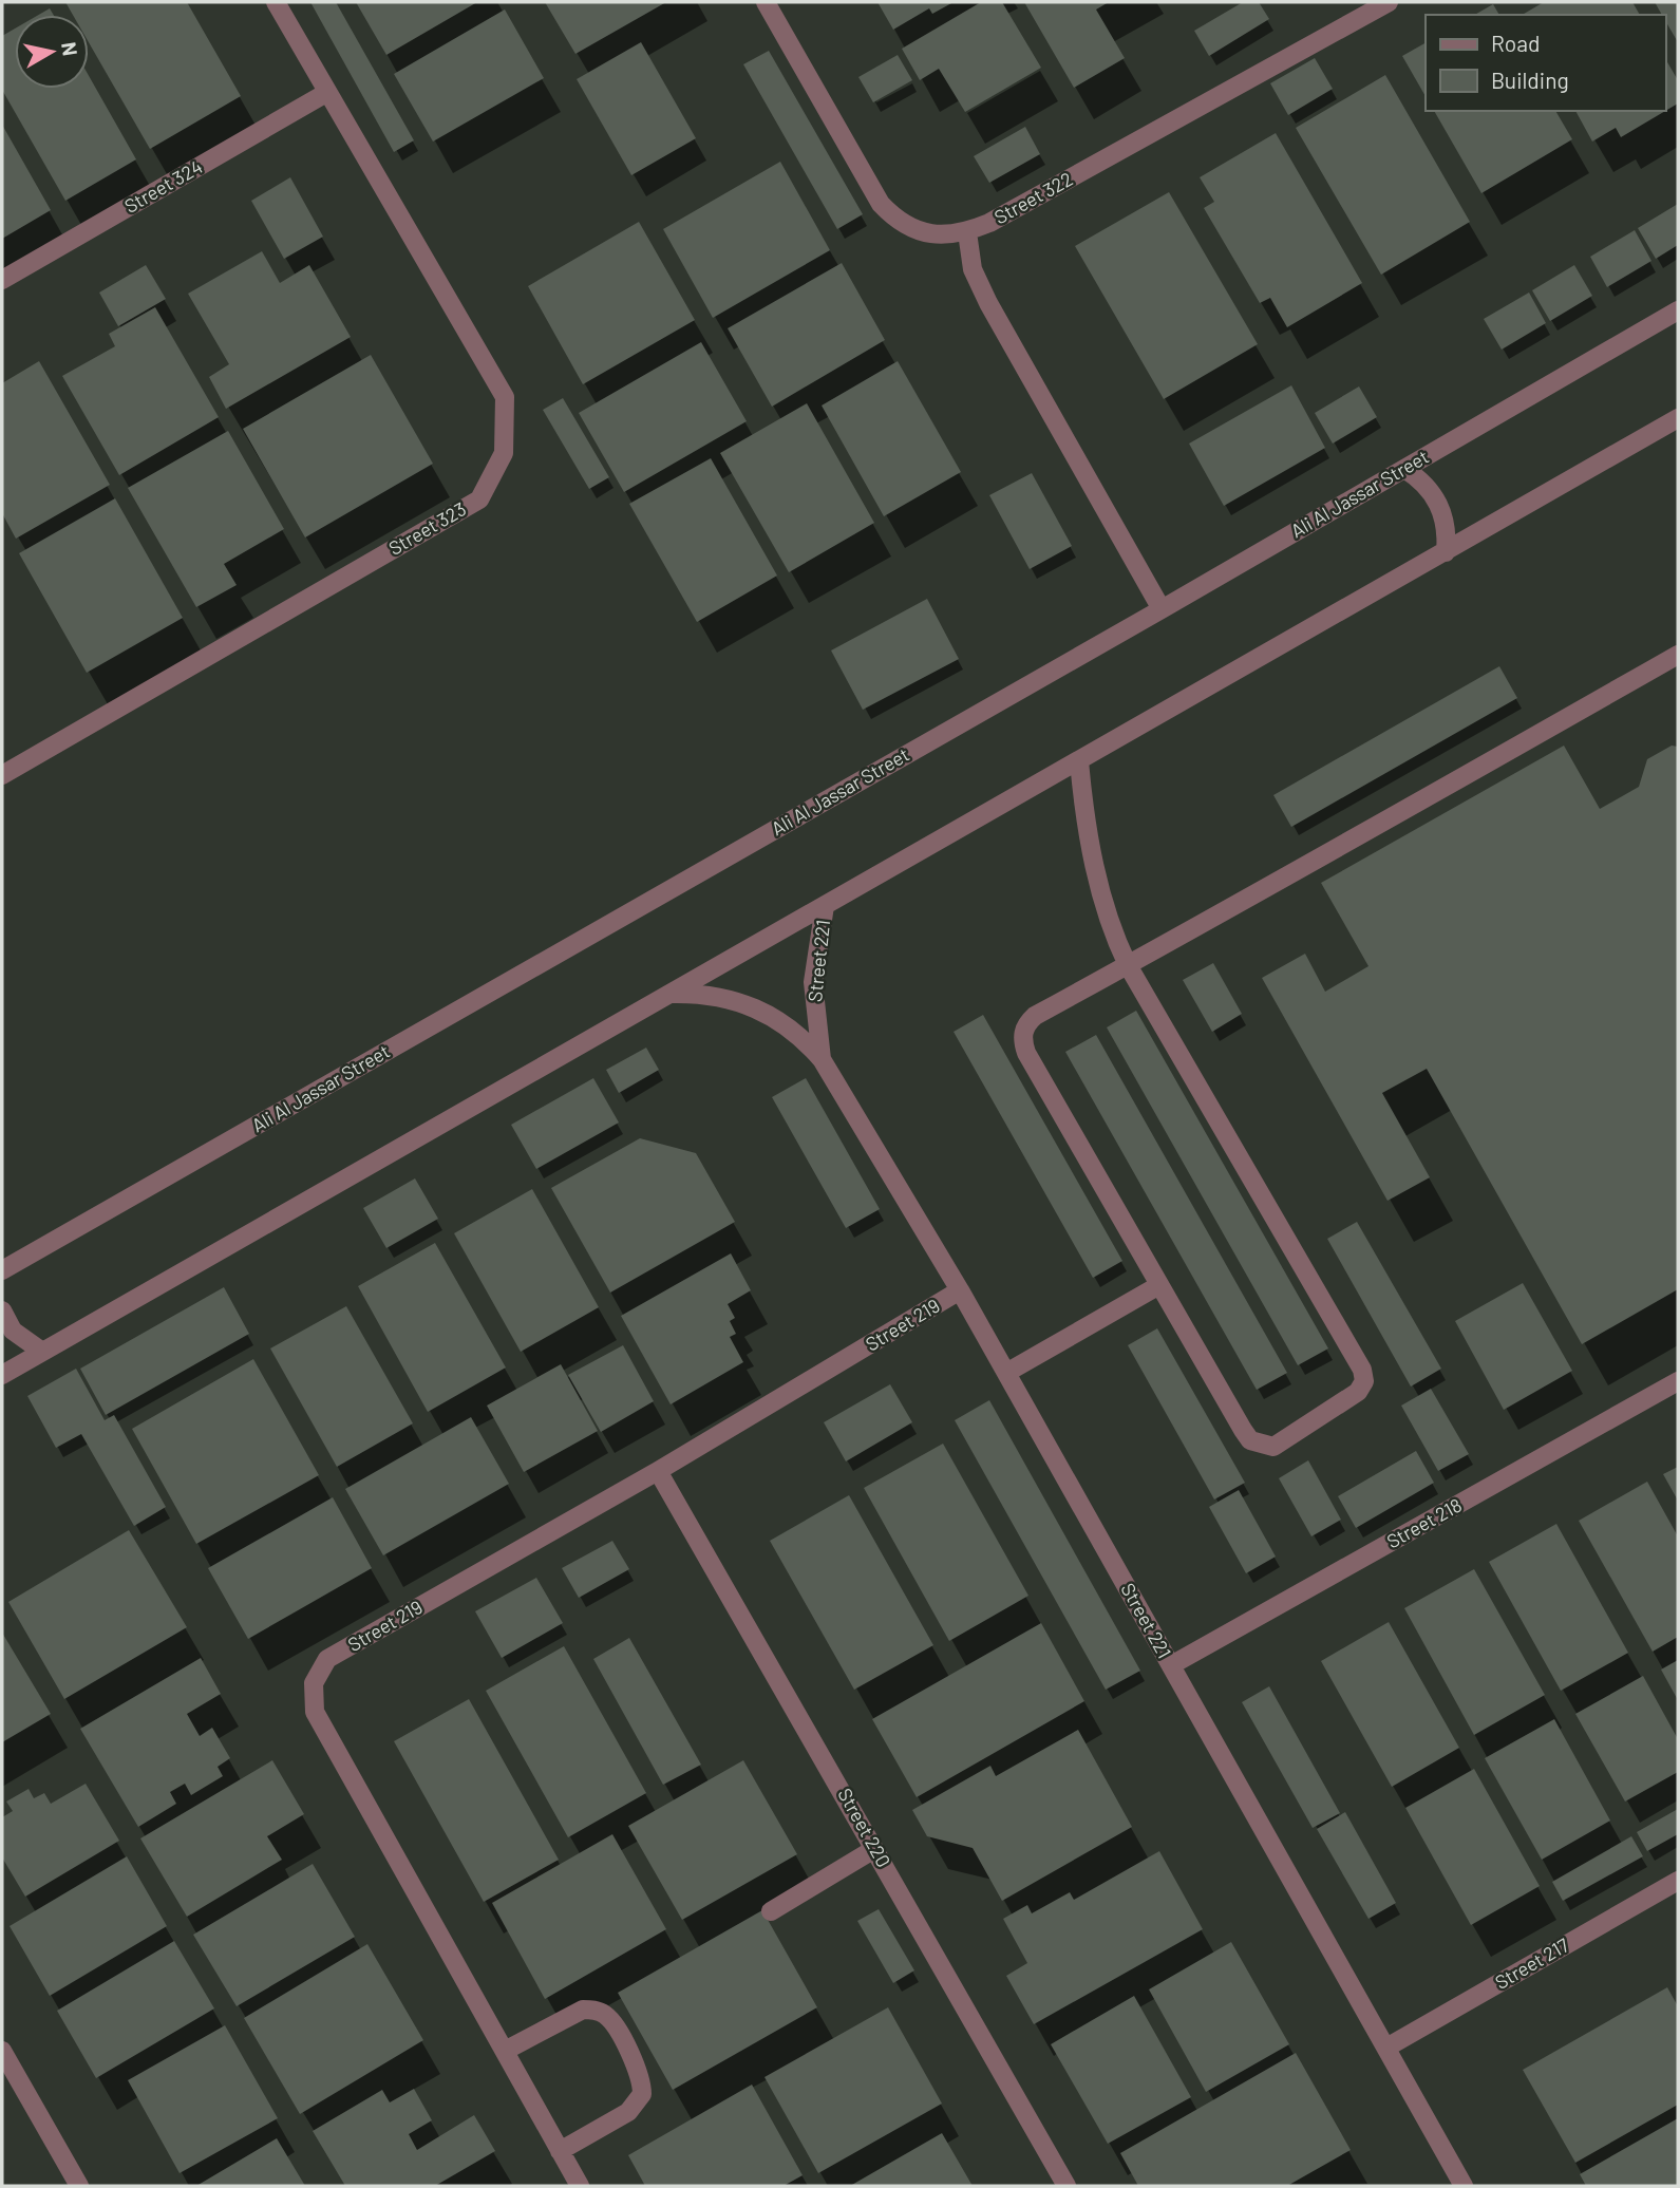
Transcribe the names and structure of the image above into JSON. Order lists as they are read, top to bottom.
{
  "streets": {
    "street": [
      "Street 324",
      "Street 322",
      "Ali Al Jassar Street",
      "Street 323",
      "Street 221",
      "Street 219",
      "Street 218",
      "Street 220",
      "Street 217"
    ]
  },
  "crossings": [
    ["Street 324", "Street 323"],
    ["Street 221", "Street 219"],
    ["Street 221", "Street 218"],
    ["Street 221", "Street 217"],
    ["Street 219", "Street 220"]
  ],
  "legend": ["Road", "Building"],
  "north": "right"
}
